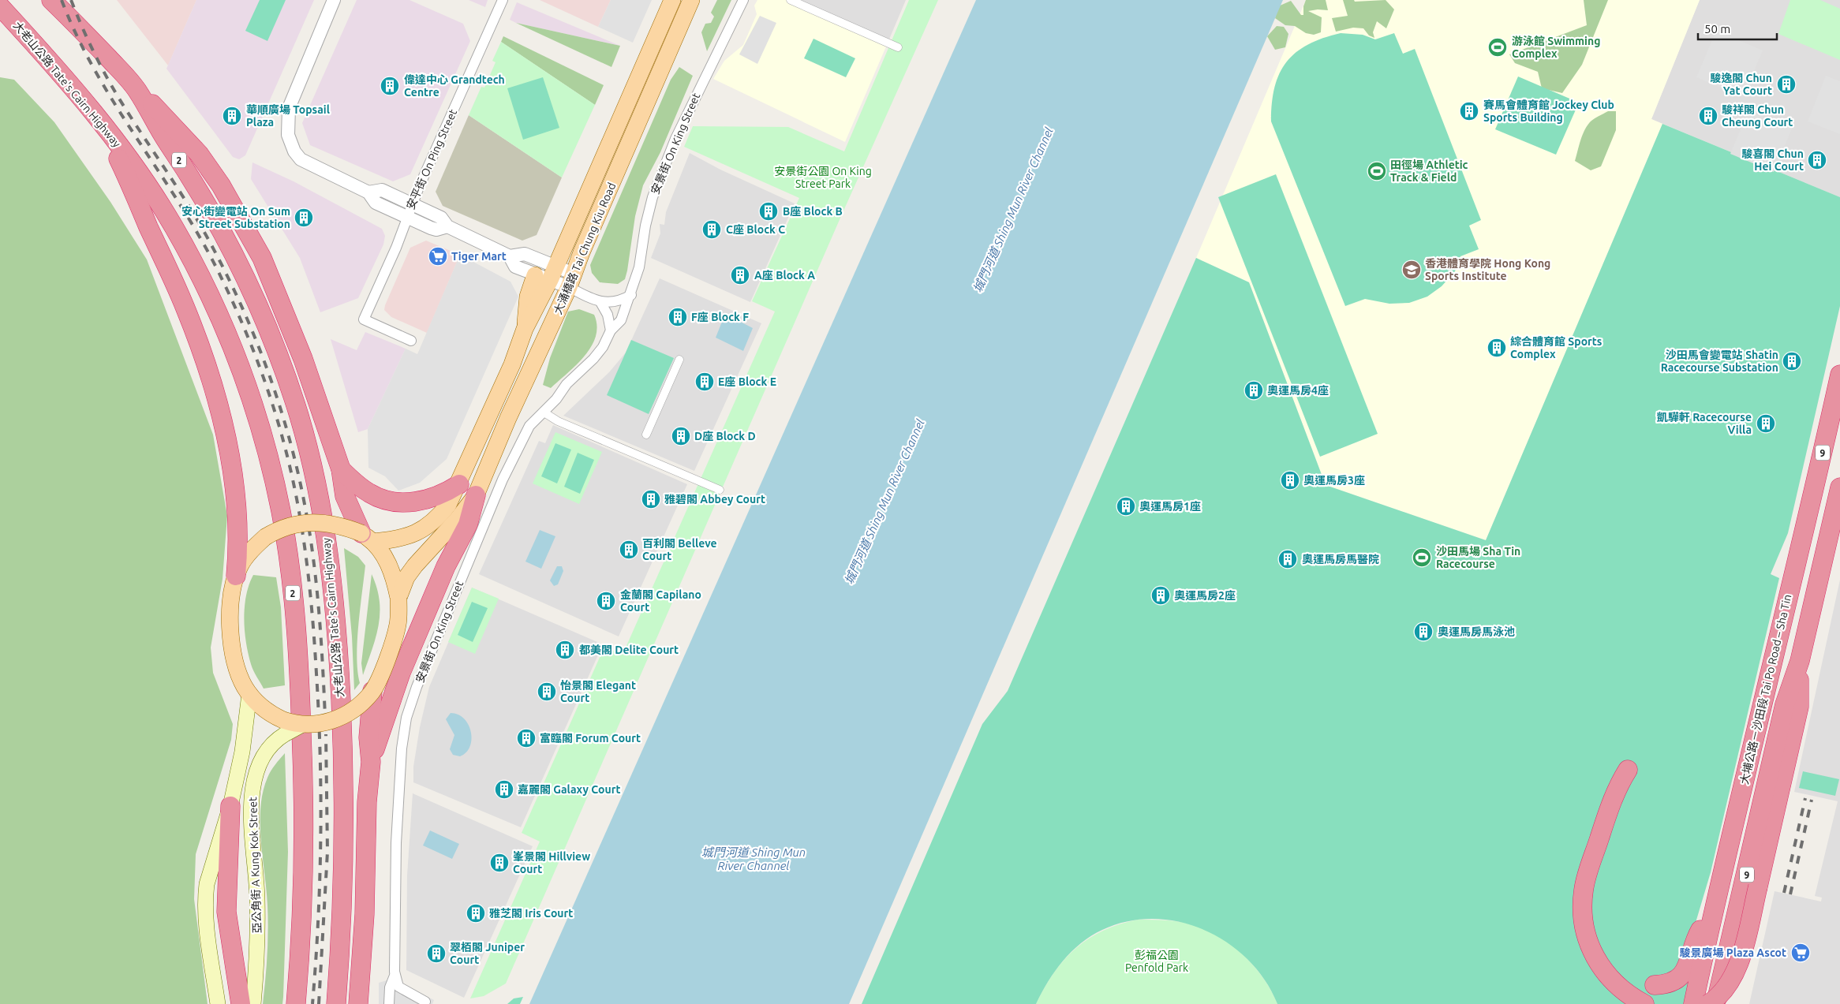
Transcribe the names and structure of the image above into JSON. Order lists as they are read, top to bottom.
{
  "streets": {
    "highway": [
      "大老山公路 Tate's Cairn Highway",
      "2",
      "9",
      "大埔公路－沙田段 Tai Po Road – Sha Tin"
    ],
    "main road": ["大涌橋路 Tai Chung Kiu Road", "亞公角街 A Kung Kok Street"],
    "street": ["安景街 On King Street", "安平街 On Ping Street"]
  },
  "water": ["城門河道 Shing Mun River Channel"],
  "parks": ["安景街公園 On King Street Park", "彭福公園 Penfold Park"],
  "places": {
    "sports": ["游泳館 Swimming Complex", "田徑場 Athletic Track & Field", "沙田馬場 Sha Tin Racecourse"],
    "building": [
      "駿逸閣 Chun Yat Court",
      "偉達中心 Grandtech Centre",
      "賽馬會體育館 Jockey Club Sports Building",
      "華順廣場 Topsail Plaza",
      "駿祥閣 Chun Cheung Court",
      "駿喜閣 Chun Hei Court",
      "B座 Block B",
      "安心街變電站 On Sum Street Substation",
      "C座 Block C",
      "A座 Block A",
      "F座 Block F",
      "綜合體育館 Sports Complex",
      "沙田馬會變電站 Shatin Racecourse Substation",
      "E座 Block E",
      "奧運馬房4座",
      "凱驊軒 Racecourse Villa",
      "D座 Block D",
      "奧運馬房3座",
      "雅碧閣 Abbey Court",
      "奧運馬房1座",
      "百利閣 Belleve Court",
      "奧運馬房馬醫院",
      "奧運馬房2座",
      "金蘭閣 Capilano Court",
      "奧運馬房馬泳池",
      "都美閣 Delite Court",
      "怡景閣 Elegant Court",
      "富臨閣 Forum Court",
      "嘉麗閣 Galaxy Court",
      "峯景閣 Hillview Court",
      "雅芝閣 Iris Court",
      "翠栢閣 Juniper Court"
    ],
    "supermarket": ["Tiger Mart", "駿景廣場 Plaza Ascot"],
    "school or university": ["香港體育學院 Hong Kong Sports Institute"]
  },
  "scale_bar": "50 m"
}
